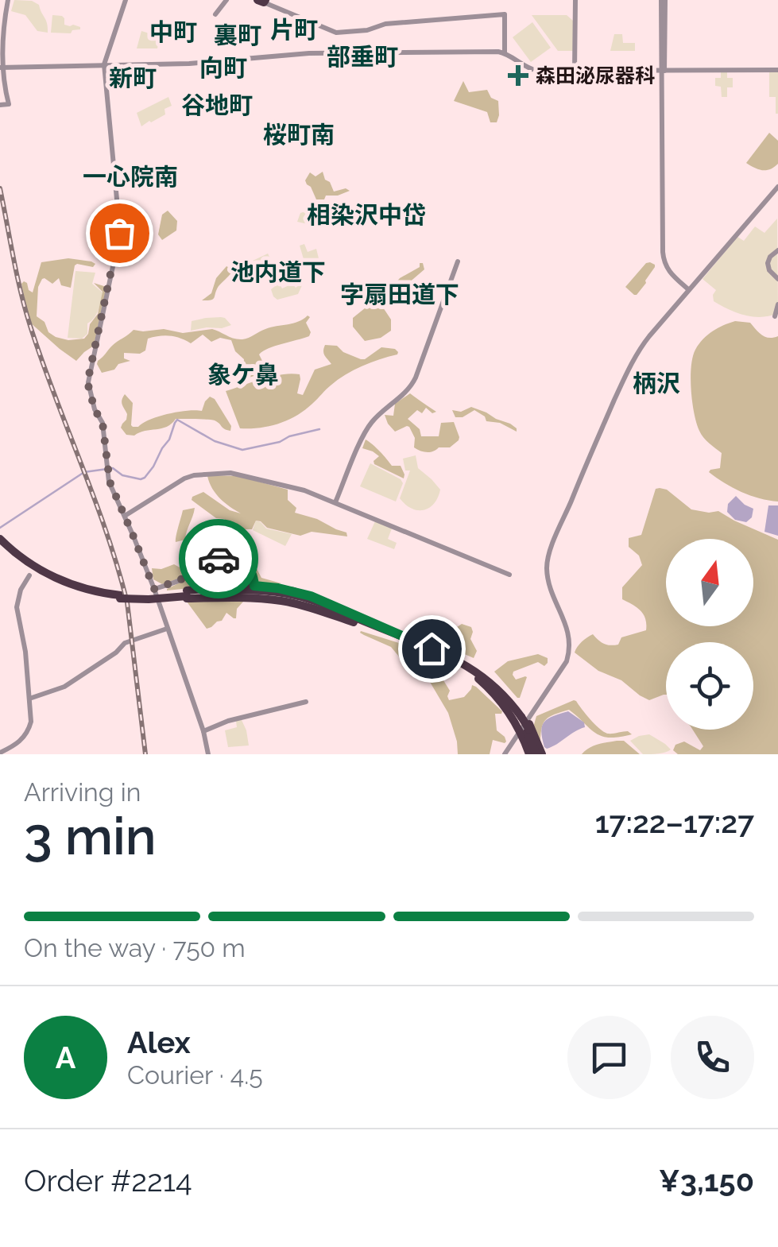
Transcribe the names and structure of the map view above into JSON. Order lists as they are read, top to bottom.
{
  "districts": [
    "片町",
    "中町",
    "裏町",
    "部垂町",
    "向町",
    "新町",
    "谷地町",
    "桜町南",
    "一心院南",
    "相染沢中岱",
    "池内道下",
    "字扇田道下",
    "象ケ鼻",
    "柄沢"
  ],
  "places": {
    "health": ["森田泌尿器科"]
  },
  "north": "top",
  "page": {
    "heading": ["3 min", "Arriving in", "17:22–17:27"],
    "panel": [
      "Alex",
      "Courier · 4.5",
      "Order #2214",
      "¥3,150"
    ],
    "bar": "On the way · 750 m",
    "round": "A"
  }
}
